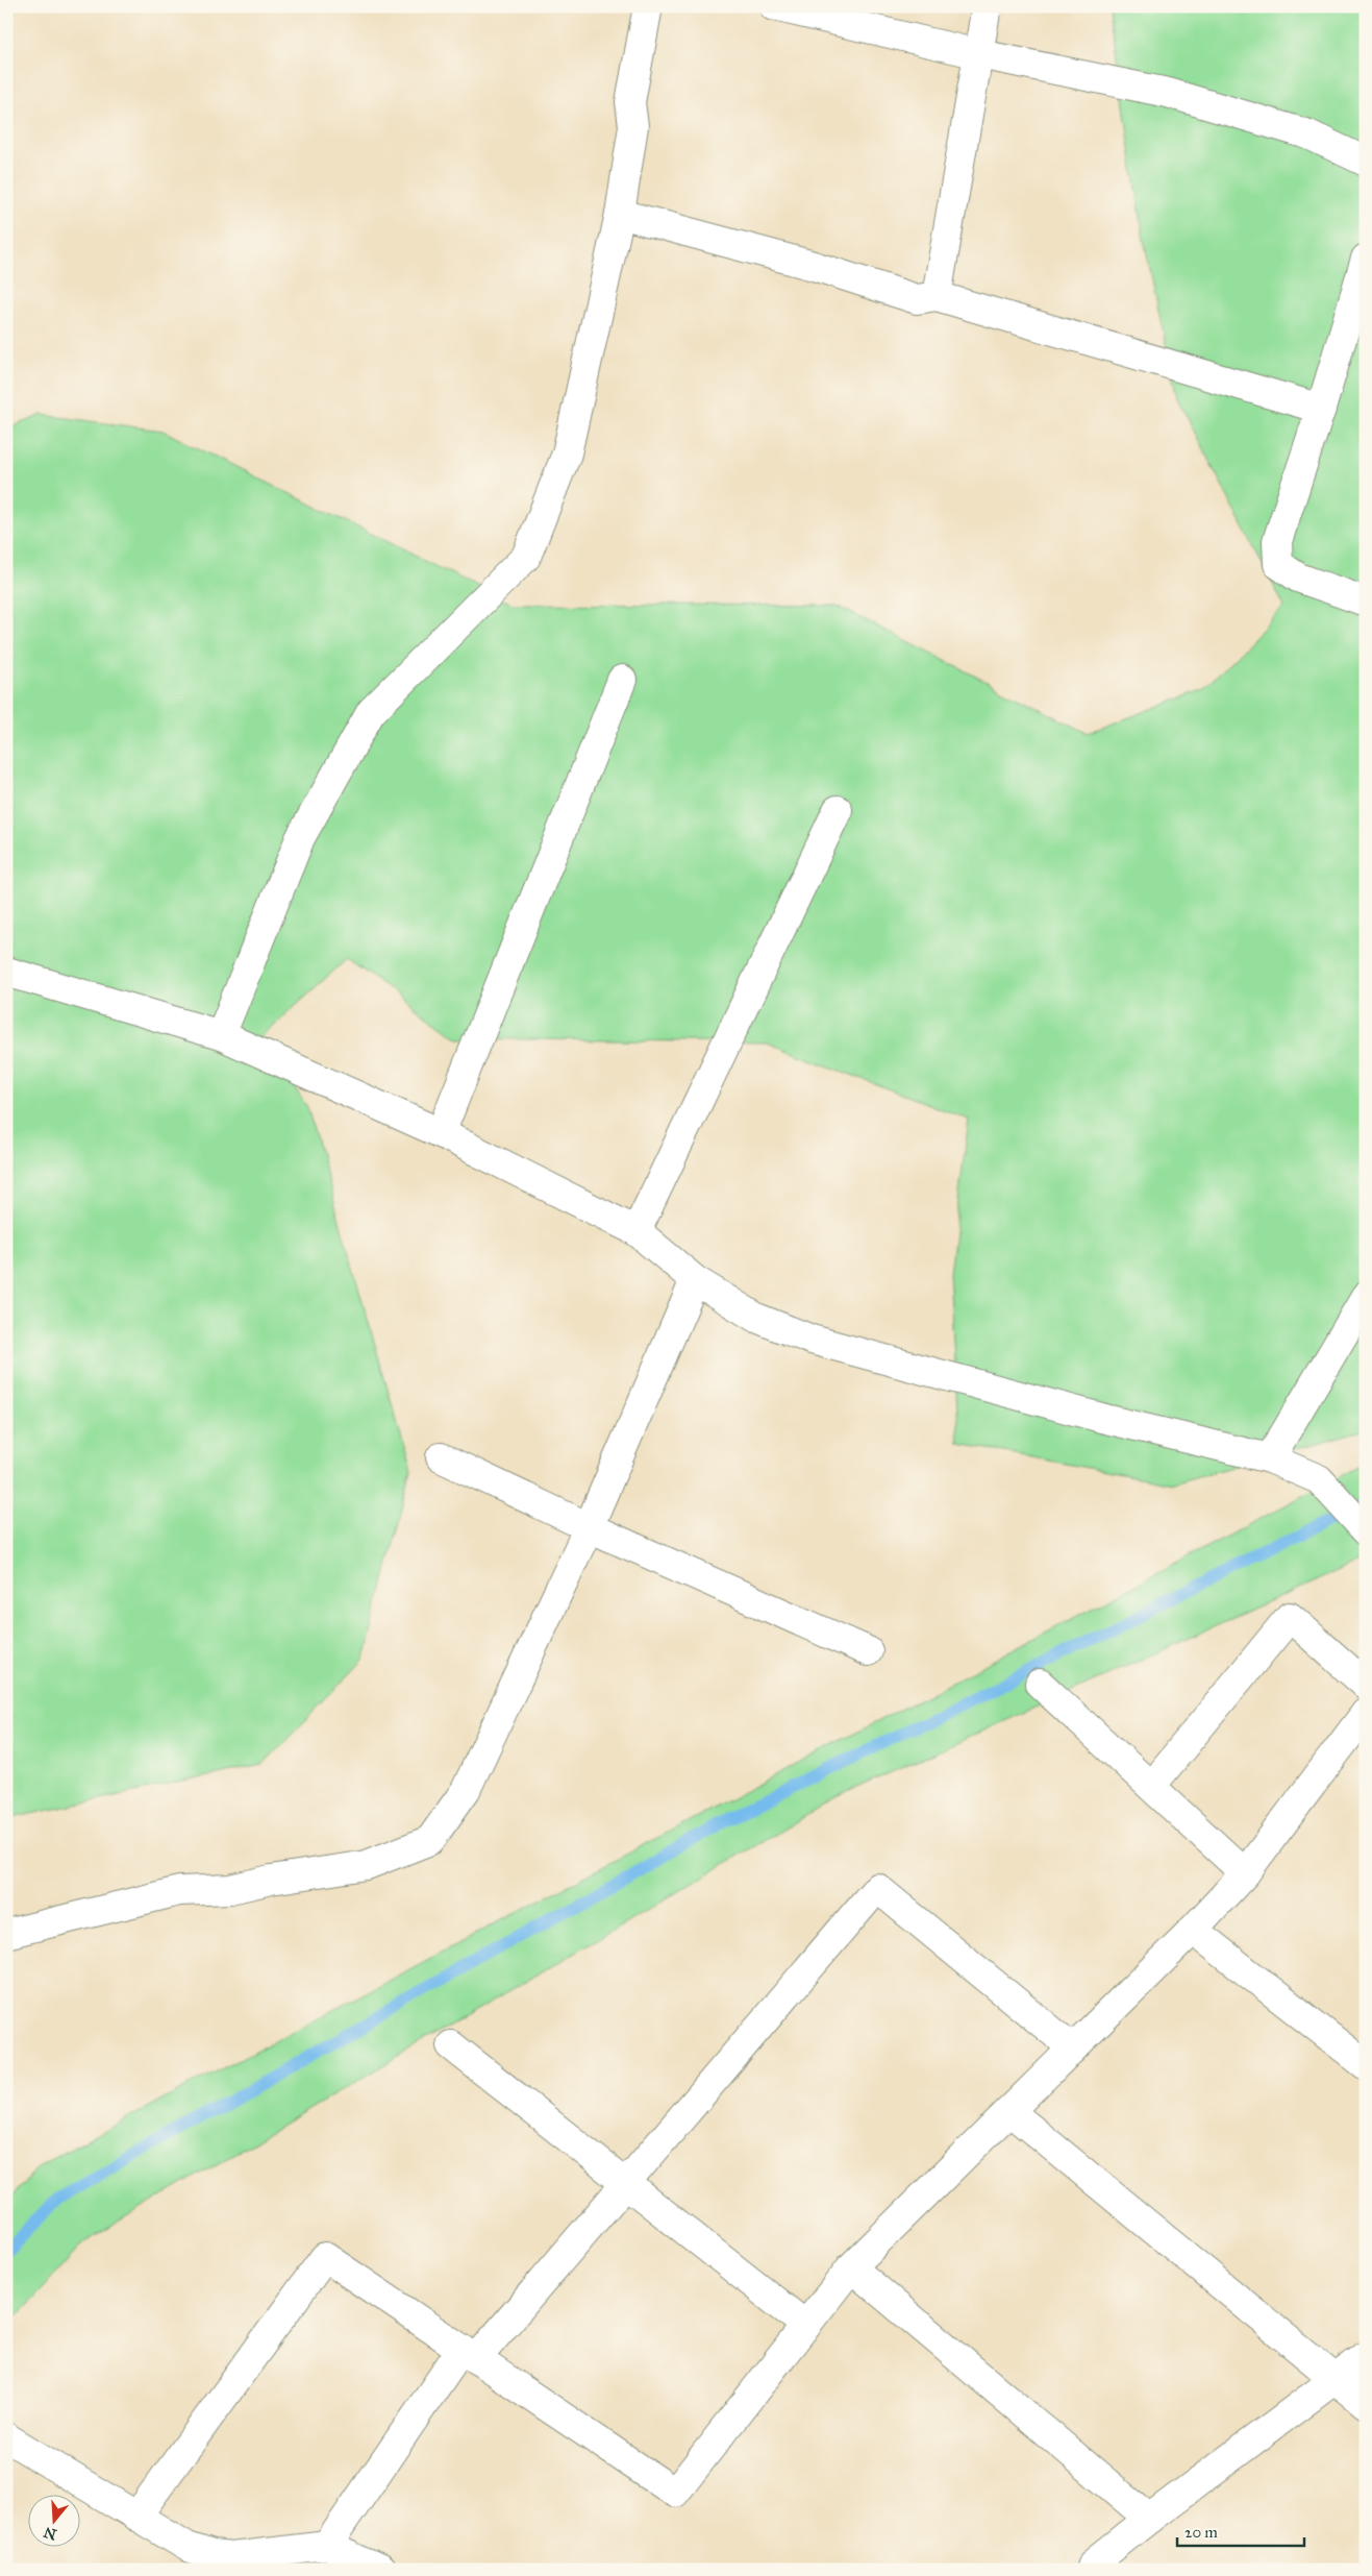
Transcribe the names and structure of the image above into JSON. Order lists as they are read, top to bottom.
{
  "scale_bar": "20 m",
  "north": "bottom"
}
